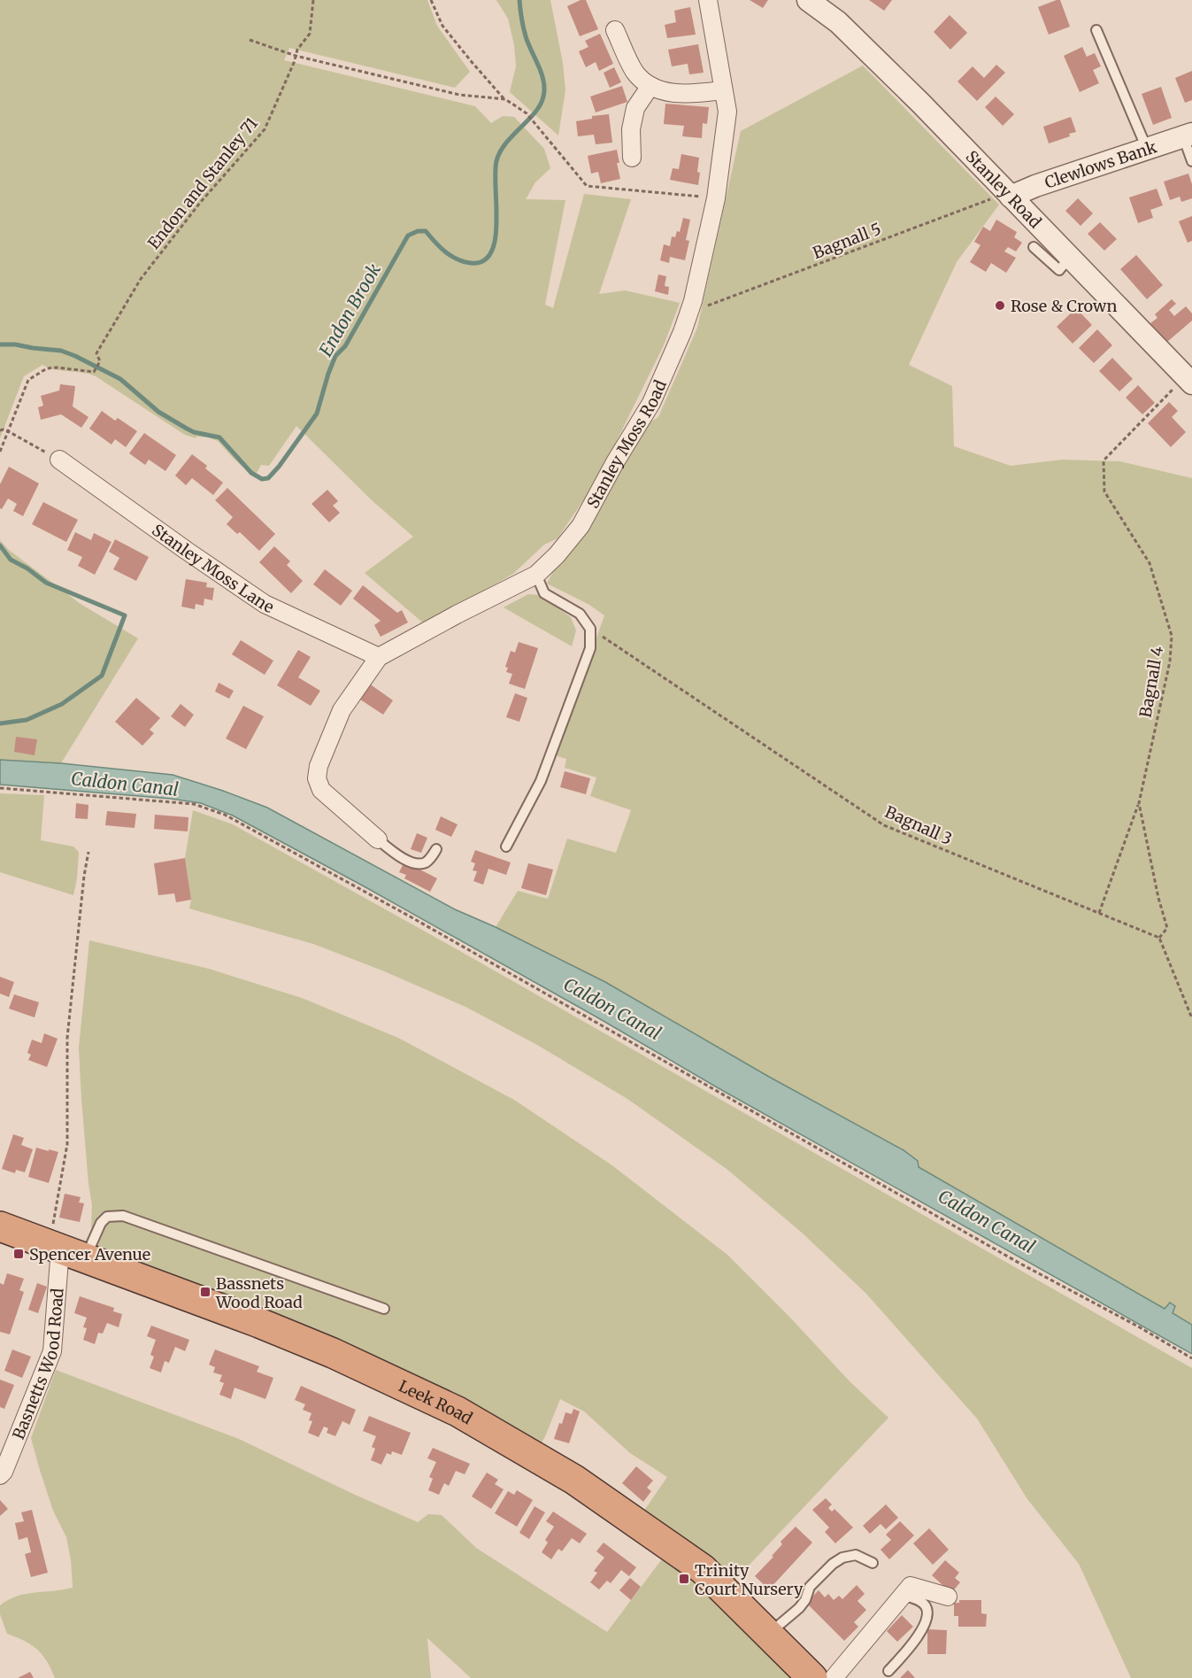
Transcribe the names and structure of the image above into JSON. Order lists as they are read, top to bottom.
{
  "streets": {
    "highway": ["Leek Road"],
    "street": [
      "Clewlows Bank",
      "Stanley Road",
      "Stanley Moss Road",
      "Stanley Moss Lane",
      "Basnetts Wood Road"
    ],
    "path": [
      "Endon and Stanley 71",
      "Bagnall 5",
      "Bagnall 4",
      "Bagnall 3"
    ]
  },
  "crossings": [
    ["Clewlows Bank", "Stanley Road"],
    ["Clewlows Bank", "Bagnall 5"],
    ["Stanley Road", "Bagnall 5"],
    ["Stanley Road", "Bagnall 4"],
    ["Bagnall 5", "Stanley Moss Road"],
    ["Stanley Moss Road", "Stanley Moss Lane"],
    ["Bagnall 4", "Bagnall 3"],
    ["Basnetts Wood Road", "Leek Road"]
  ],
  "water": ["Endon Brook", "Caldon Canal"],
  "places": {
    "other": ["Rose & Crown"],
    "transit": ["Spencer Avenue", "Bassnets Wood Road", "Trinity Court Nursery"]
  }
}
